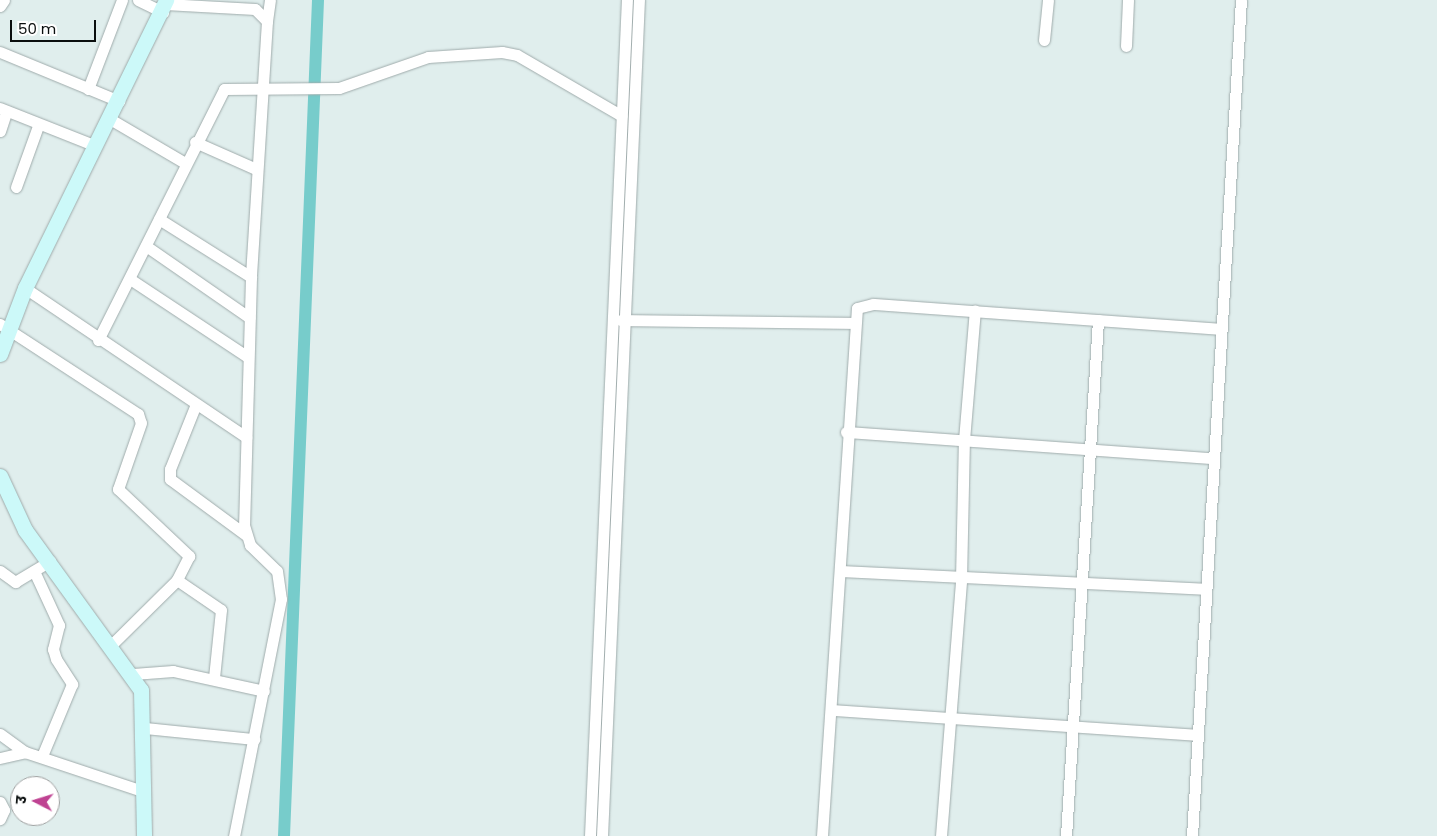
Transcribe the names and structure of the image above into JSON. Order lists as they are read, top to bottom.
{
  "scale_bar": "50 m",
  "north": "left"
}
